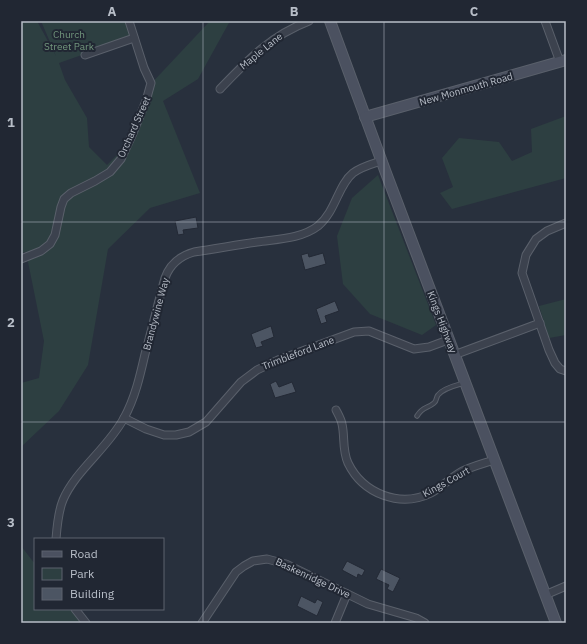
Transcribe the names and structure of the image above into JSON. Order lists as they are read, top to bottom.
{
  "streets": {
    "street": [
      "Maple Lane",
      "New Monmouth Road",
      "Orchard Street",
      "Brandywine Way",
      "Kings Highway",
      "Trimbleford Lane",
      "Kings Court",
      "Baskenridge Drive"
    ]
  },
  "crossings": [
    ["New Monmouth Road", "Kings Highway"],
    ["Brandywine Way", "Kings Highway"],
    ["Brandywine Way", "Trimbleford Lane"],
    ["Kings Highway", "Trimbleford Lane"],
    ["Kings Highway", "Kings Court"]
  ],
  "parks": ["Church Street Park"],
  "legend": ["Road", "Park", "Building"],
  "grid": {
    "columns": ["A", "B", "C"],
    "rows": ["1", "2", "3"]
  }
}
